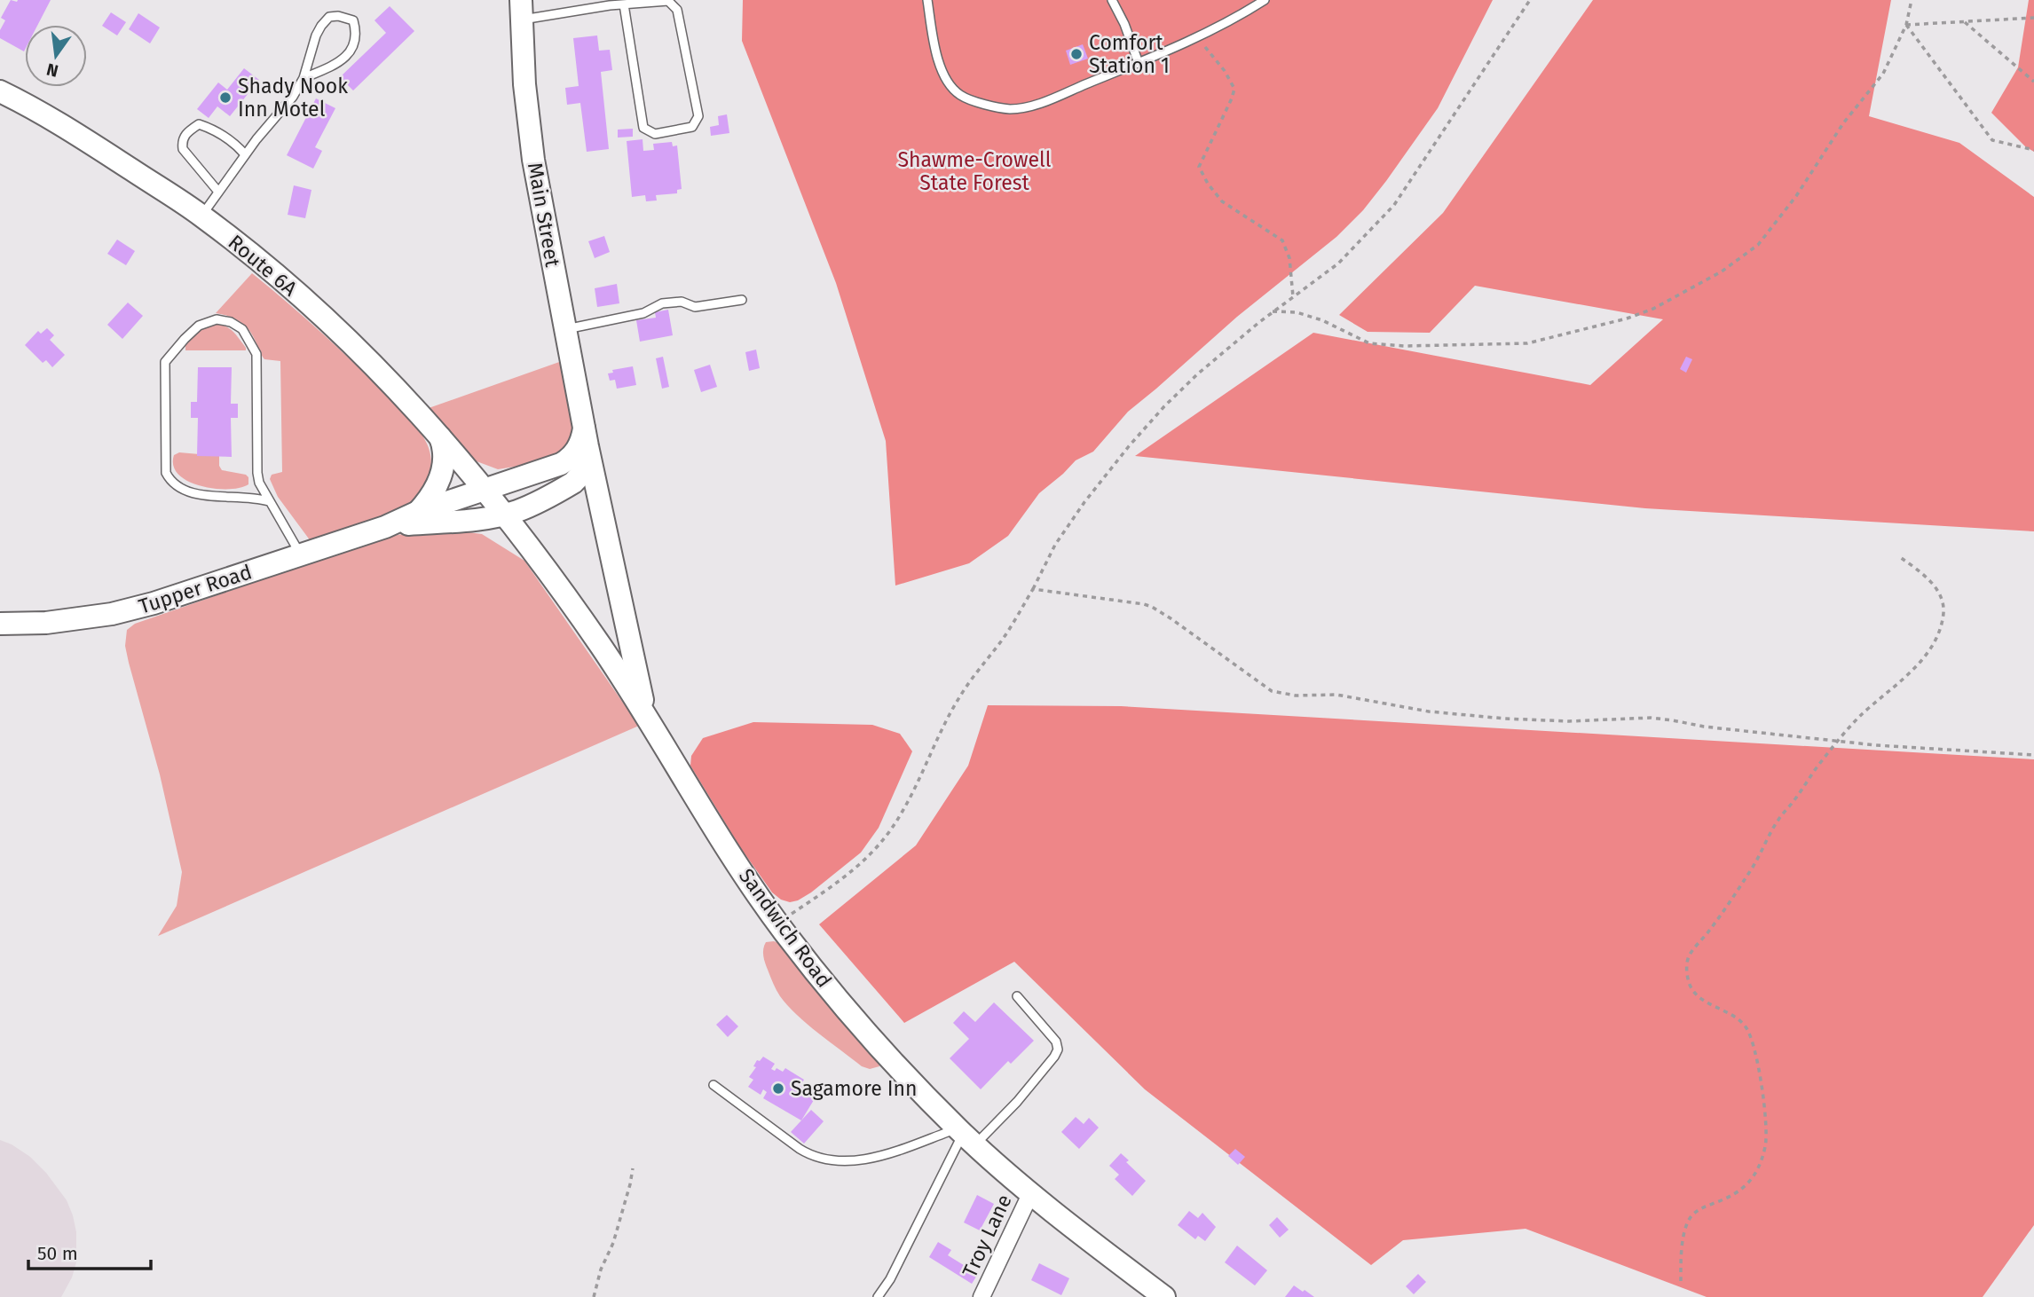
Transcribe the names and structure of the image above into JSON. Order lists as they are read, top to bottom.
{
  "streets": {
    "main road": [
      "Main Street",
      "Route 6A",
      "Tupper Road",
      "Sandwich Road"
    ],
    "street": ["Troy Lane"]
  },
  "crossings": [
    ["Main Street", "Tupper Road"],
    ["Main Street", "Sandwich Road"],
    ["Route 6A", "Tupper Road"],
    ["Route 6A", "Sandwich Road"],
    ["Tupper Road", "Sandwich Road"],
    ["Sandwich Road", "Troy Lane"]
  ],
  "parks": ["Shawme-Crowell State Forest"],
  "places": ["Comfort Station 1", "Shady Nook Inn Motel", "Sagamore Inn"],
  "scale_bar": "50 m",
  "north": "bottom"
}
